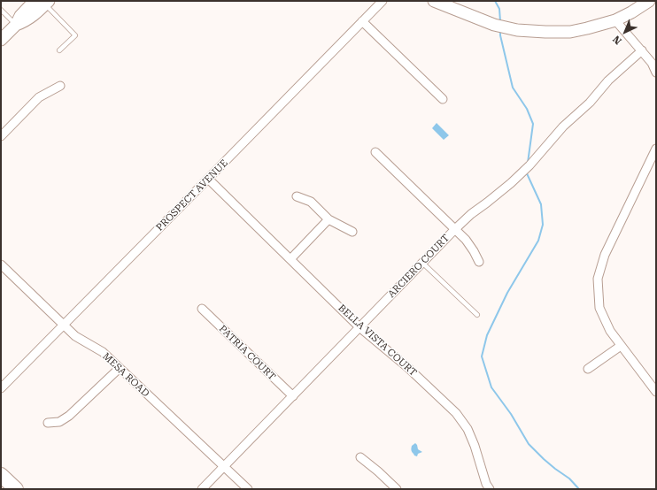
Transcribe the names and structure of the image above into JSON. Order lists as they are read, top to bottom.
{
  "streets": {
    "street": [
      "PROSPECT AVENUE",
      "ARCIERO COURT",
      "BELLA VISTA COURT",
      "PATRIA COURT",
      "MESA ROAD"
    ]
  },
  "crossings": [
    ["PROSPECT AVENUE", "BELLA VISTA COURT"],
    ["PROSPECT AVENUE", "MESA ROAD"],
    ["ARCIERO COURT", "BELLA VISTA COURT"],
    ["ARCIERO COURT", "PATRIA COURT"],
    ["ARCIERO COURT", "MESA ROAD"]
  ],
  "north": "bottom left"
}
